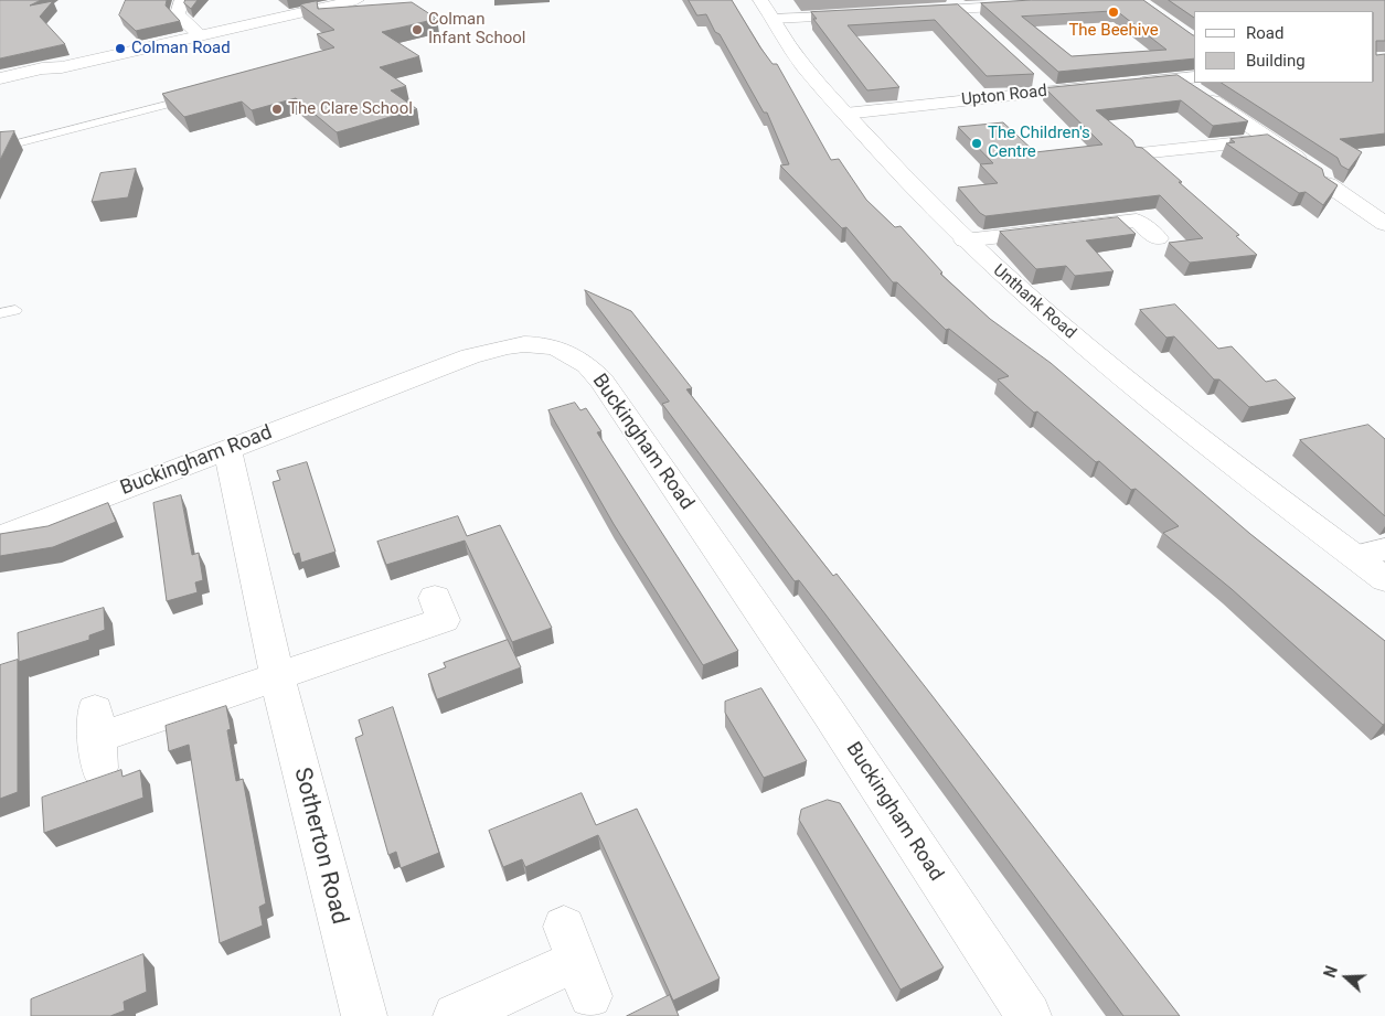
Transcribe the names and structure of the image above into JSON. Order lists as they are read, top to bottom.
{
  "streets": {
    "main road": [
      "Upton Road",
      "Unthank Road",
      "Buckingham Road",
      "Sotherton Road"
    ]
  },
  "crossings": [
    ["Upton Road", "Unthank Road"],
    ["Buckingham Road", "Sotherton Road"]
  ],
  "places": [
    "The Beehive",
    "Colman Infant School",
    "Colman Road",
    "The Clare School",
    "The Children's Centre"
  ],
  "legend": ["Road", "Building"],
  "north": "left"
}
